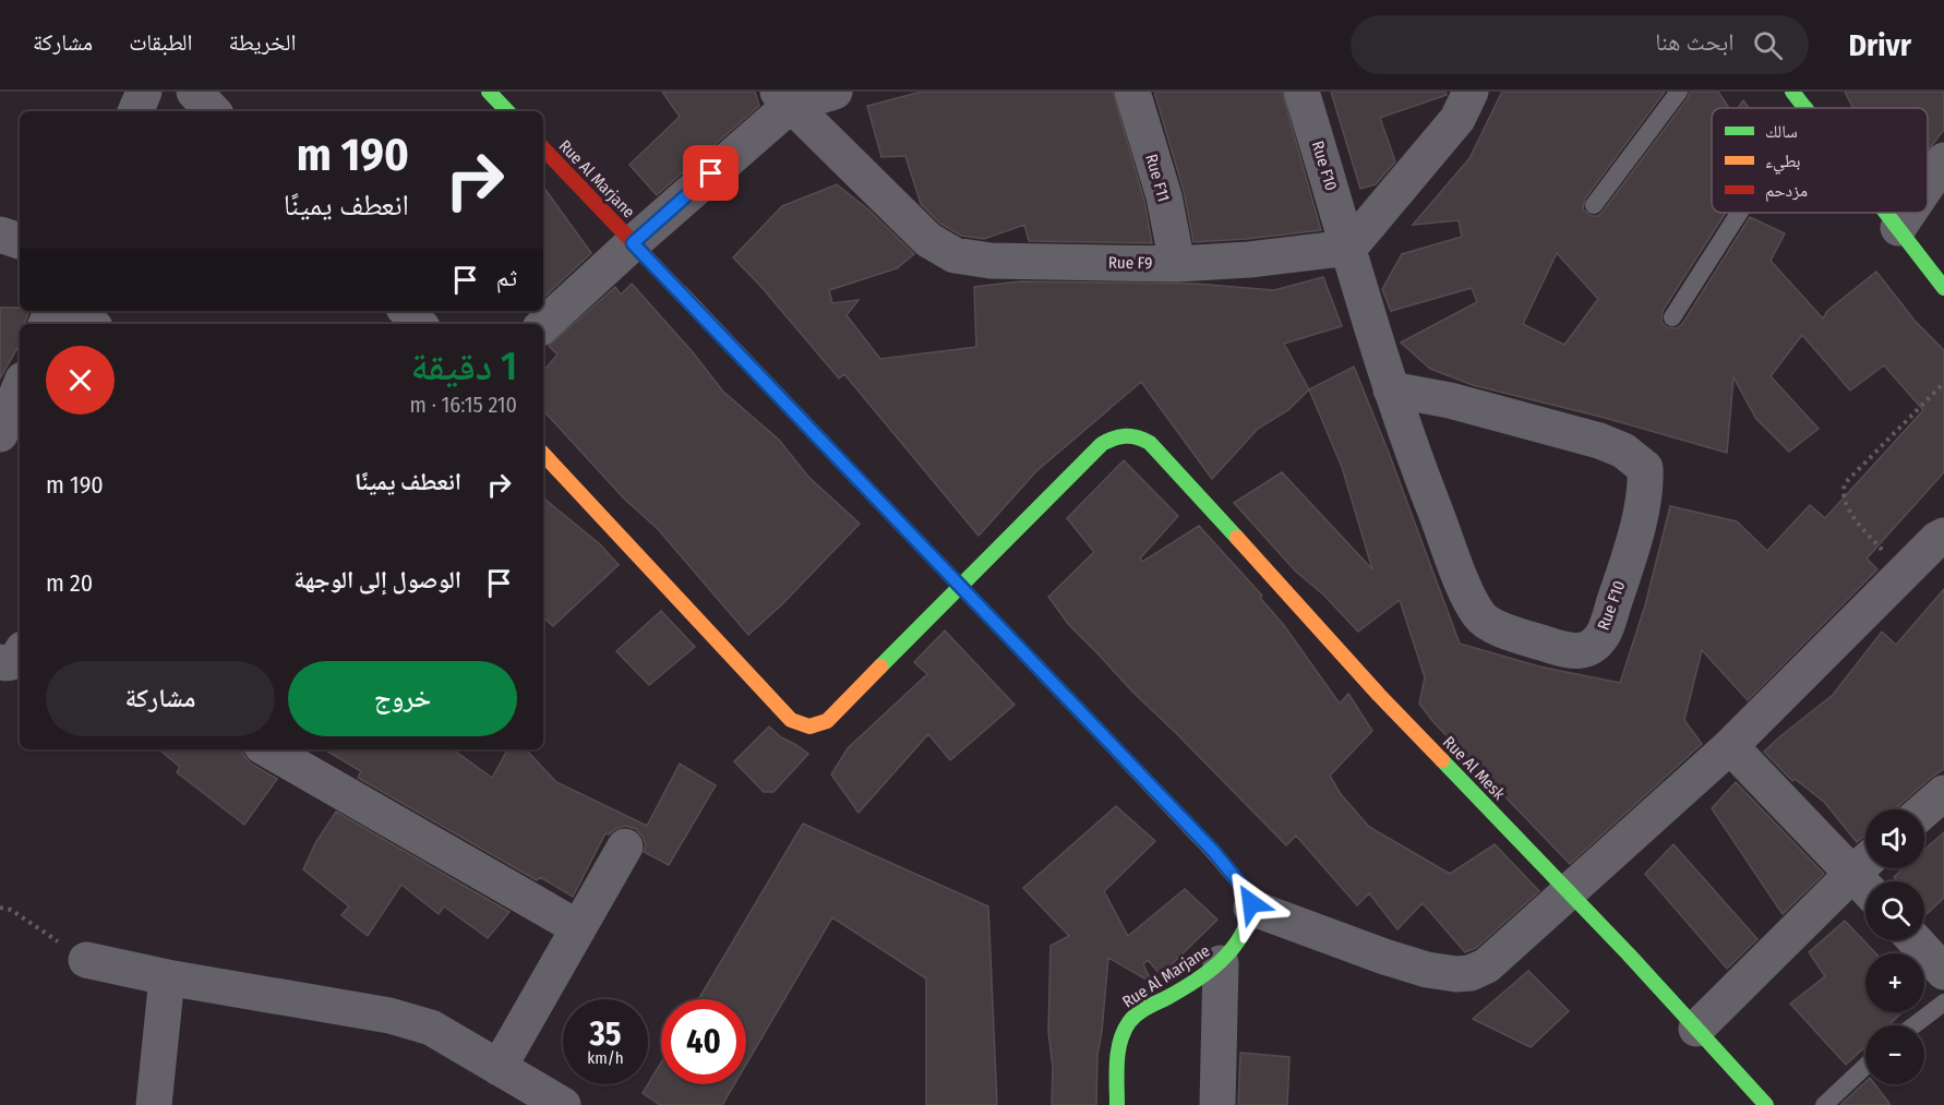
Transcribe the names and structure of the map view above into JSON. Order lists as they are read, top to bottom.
{
  "streets": {
    "street": [
      "Rue F10",
      "Rue F11",
      "Rue Al Marjane",
      "Rue F9",
      "Rue Al Mesk"
    ]
  },
  "crossings": [
    ["Rue F10", "Rue F9"],
    ["Rue F11", "Rue F9"],
    ["Rue Al Marjane", "Rue Al Mesk"]
  ],
  "legend": ["سالك", "بطيء", "مزدحم"],
  "page": {
    "header": "Drivr",
    "search": "ابحث هنا",
    "nav": ["الخريطة", "الطبقات", "مشاركة"],
    "turn": ["190 m", "انعطف يمينًا"],
    "then": "ثم",
    "heading": ["1 دقيقة", "210 m · 16:15"],
    "list": [
      {
        "name": "انعطف يمينًا",
        "value": "190 m"
      },
      {
        "name": "الوصول إلى الوجهة",
        "value": "20 m"
      }
    ],
    "buttons": ["خروج", "مشاركة"],
    "map_buttons": ["+", "−"],
    "speed": "35 km/h",
    "limit": "40"
  }
}
